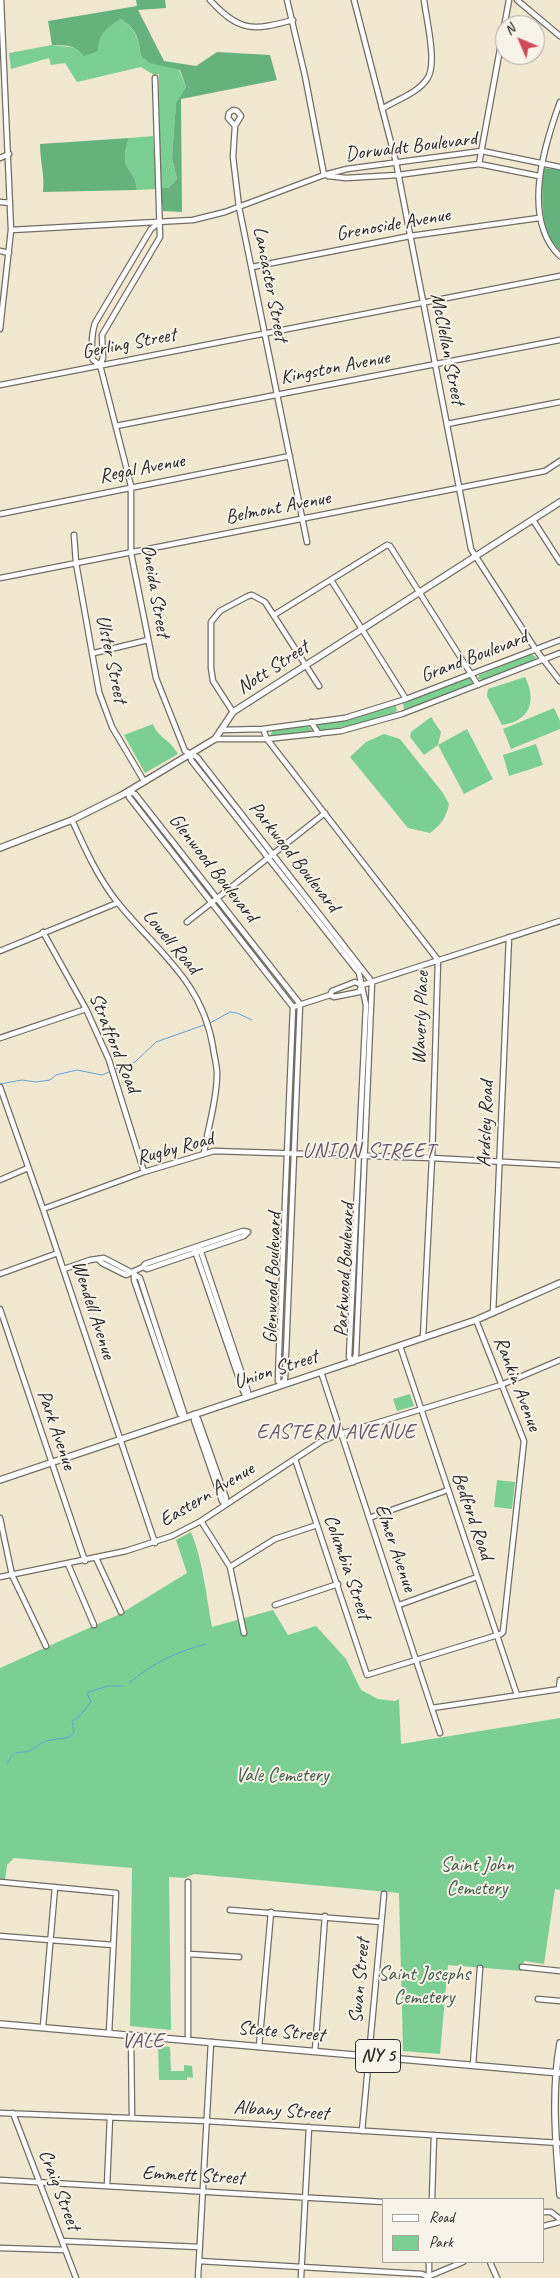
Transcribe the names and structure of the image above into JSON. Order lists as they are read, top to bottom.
{
  "streets": {
    "main road": [
      "Nott Street",
      "Union Street",
      "State Street",
      "NY 5"
    ],
    "street": [
      "Dorwaldt Boulevard",
      "Grenoside Avenue",
      "Lancaster Street",
      "Gerling Street",
      "McClellan Street",
      "Kingston Avenue",
      "Regal Avenue",
      "Belmont Avenue",
      "Oneida Street",
      "Grand Boulevard",
      "Ulster Street",
      "Parkwood Boulevard",
      "Glenwood Boulevard",
      "Lowell Road",
      "Waverly Place",
      "Stratford Road",
      "Ardsley Road",
      "Rugby Road",
      "Wendell Avenue",
      "Rankin Avenue",
      "Park Avenue",
      "Eastern Avenue",
      "Bedford Road",
      "Elmer Avenue",
      "Columbia Street",
      "Swan Street",
      "Albany Street",
      "Emmett Street",
      "Craig Street"
    ]
  },
  "crossings": [
    ["Dorwaldt Boulevard", "Lancaster Street"],
    ["Dorwaldt Boulevard", "McClellan Street"],
    ["Grenoside Avenue", "Lancaster Street"],
    ["Grenoside Avenue", "McClellan Street"],
    ["Lancaster Street", "Gerling Street"],
    ["Lancaster Street", "Kingston Avenue"],
    ["Lancaster Street", "Regal Avenue"],
    ["Lancaster Street", "Belmont Avenue"],
    ["Gerling Street", "McClellan Street"],
    ["Gerling Street", "Oneida Street"],
    ["McClellan Street", "Kingston Avenue"],
    ["McClellan Street", "Belmont Avenue"],
    ["McClellan Street", "Grand Boulevard"],
    ["McClellan Street", "Nott Street"],
    ["Kingston Avenue", "Oneida Street"],
    ["Regal Avenue", "Oneida Street"],
    ["Belmont Avenue", "Oneida Street"],
    ["Belmont Avenue", "Ulster Street"],
    ["Oneida Street", "Nott Street"],
    ["Oneida Street", "Parkwood Boulevard"],
    ["Grand Boulevard", "Nott Street"],
    ["Grand Boulevard", "Waverly Place"],
    ["Ulster Street", "Nott Street"],
    ["Nott Street", "Parkwood Boulevard"],
    ["Nott Street", "Glenwood Boulevard"],
    ["Nott Street", "Lowell Road"],
    ["Parkwood Boulevard", "Rugby Road"],
    ["Parkwood Boulevard", "Union Street"],
    ["Glenwood Boulevard", "Rugby Road"],
    ["Glenwood Boulevard", "Union Street"],
    ["Lowell Road", "Rugby Road"],
    ["Waverly Place", "Rugby Road"],
    ["Waverly Place", "Union Street"],
    ["Stratford Road", "Rugby Road"],
    ["Ardsley Road", "Rugby Road"],
    ["Ardsley Road", "Union Street"],
    ["Rugby Road", "Wendell Avenue"],
    ["Wendell Avenue", "Union Street"],
    ["Wendell Avenue", "Eastern Avenue"],
    ["Union Street", "Rankin Avenue"],
    ["Union Street", "Park Avenue"],
    ["Union Street", "Bedford Road"],
    ["Union Street", "Elmer Avenue"],
    ["Rankin Avenue", "Eastern Avenue"],
    ["Rankin Avenue", "Bedford Road"],
    ["Park Avenue", "Eastern Avenue"],
    ["Eastern Avenue", "Bedford Road"],
    ["Eastern Avenue", "Elmer Avenue"],
    ["Eastern Avenue", "Columbia Street"],
    ["Elmer Avenue", "Columbia Street"],
    ["Swan Street", "State Street"],
    ["Swan Street", "Albany Street"],
    ["Albany Street", "Craig Street"],
    ["Emmett Street", "Craig Street"]
  ],
  "districts": ["UNION STREET", "EASTERN AVENUE", "VALE"],
  "parks": ["Vale Cemetery", "Saint John Cemetery", "Saint Josephs Cemetery"],
  "legend": ["Road", "Park"],
  "north": "top left"
}
